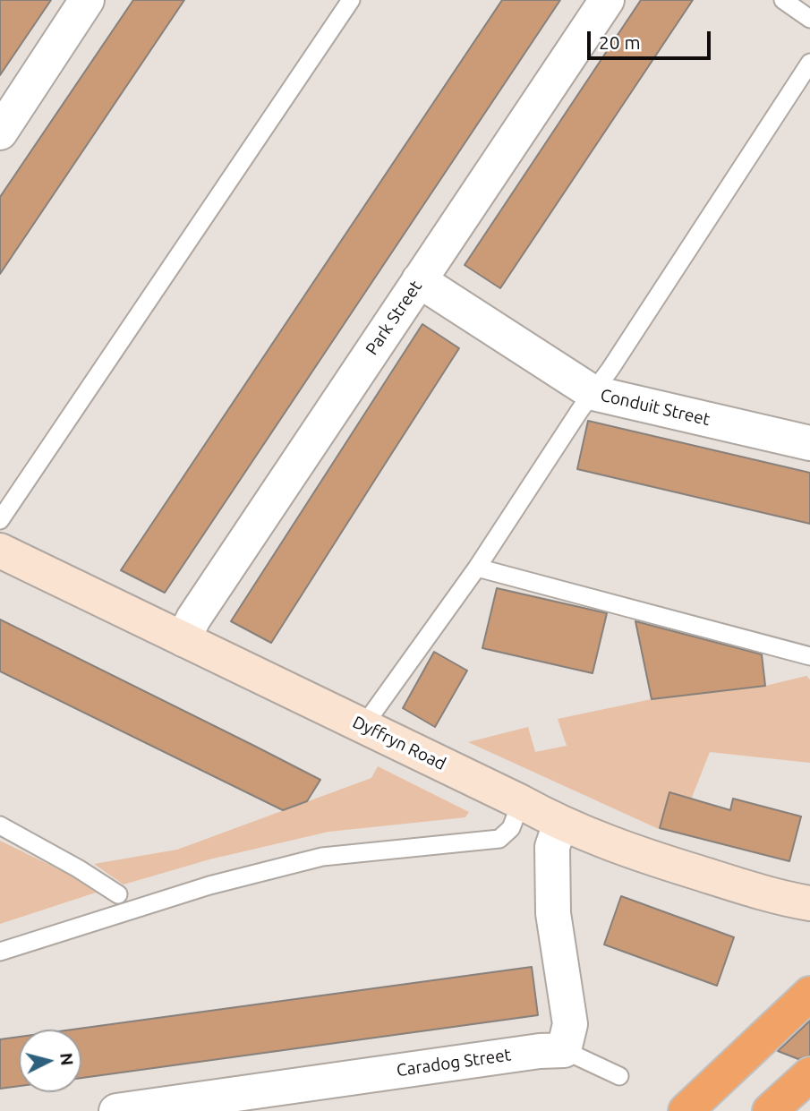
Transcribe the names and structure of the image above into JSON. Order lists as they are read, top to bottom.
{
  "streets": {
    "street": [
      "Park Street",
      "Conduit Street",
      "Dyffryn Road",
      "Caradog Street"
    ]
  },
  "crossings": [
    ["Park Street", "Conduit Street"],
    ["Park Street", "Dyffryn Road"]
  ],
  "scale_bar": "20 m",
  "north": "right"
}
